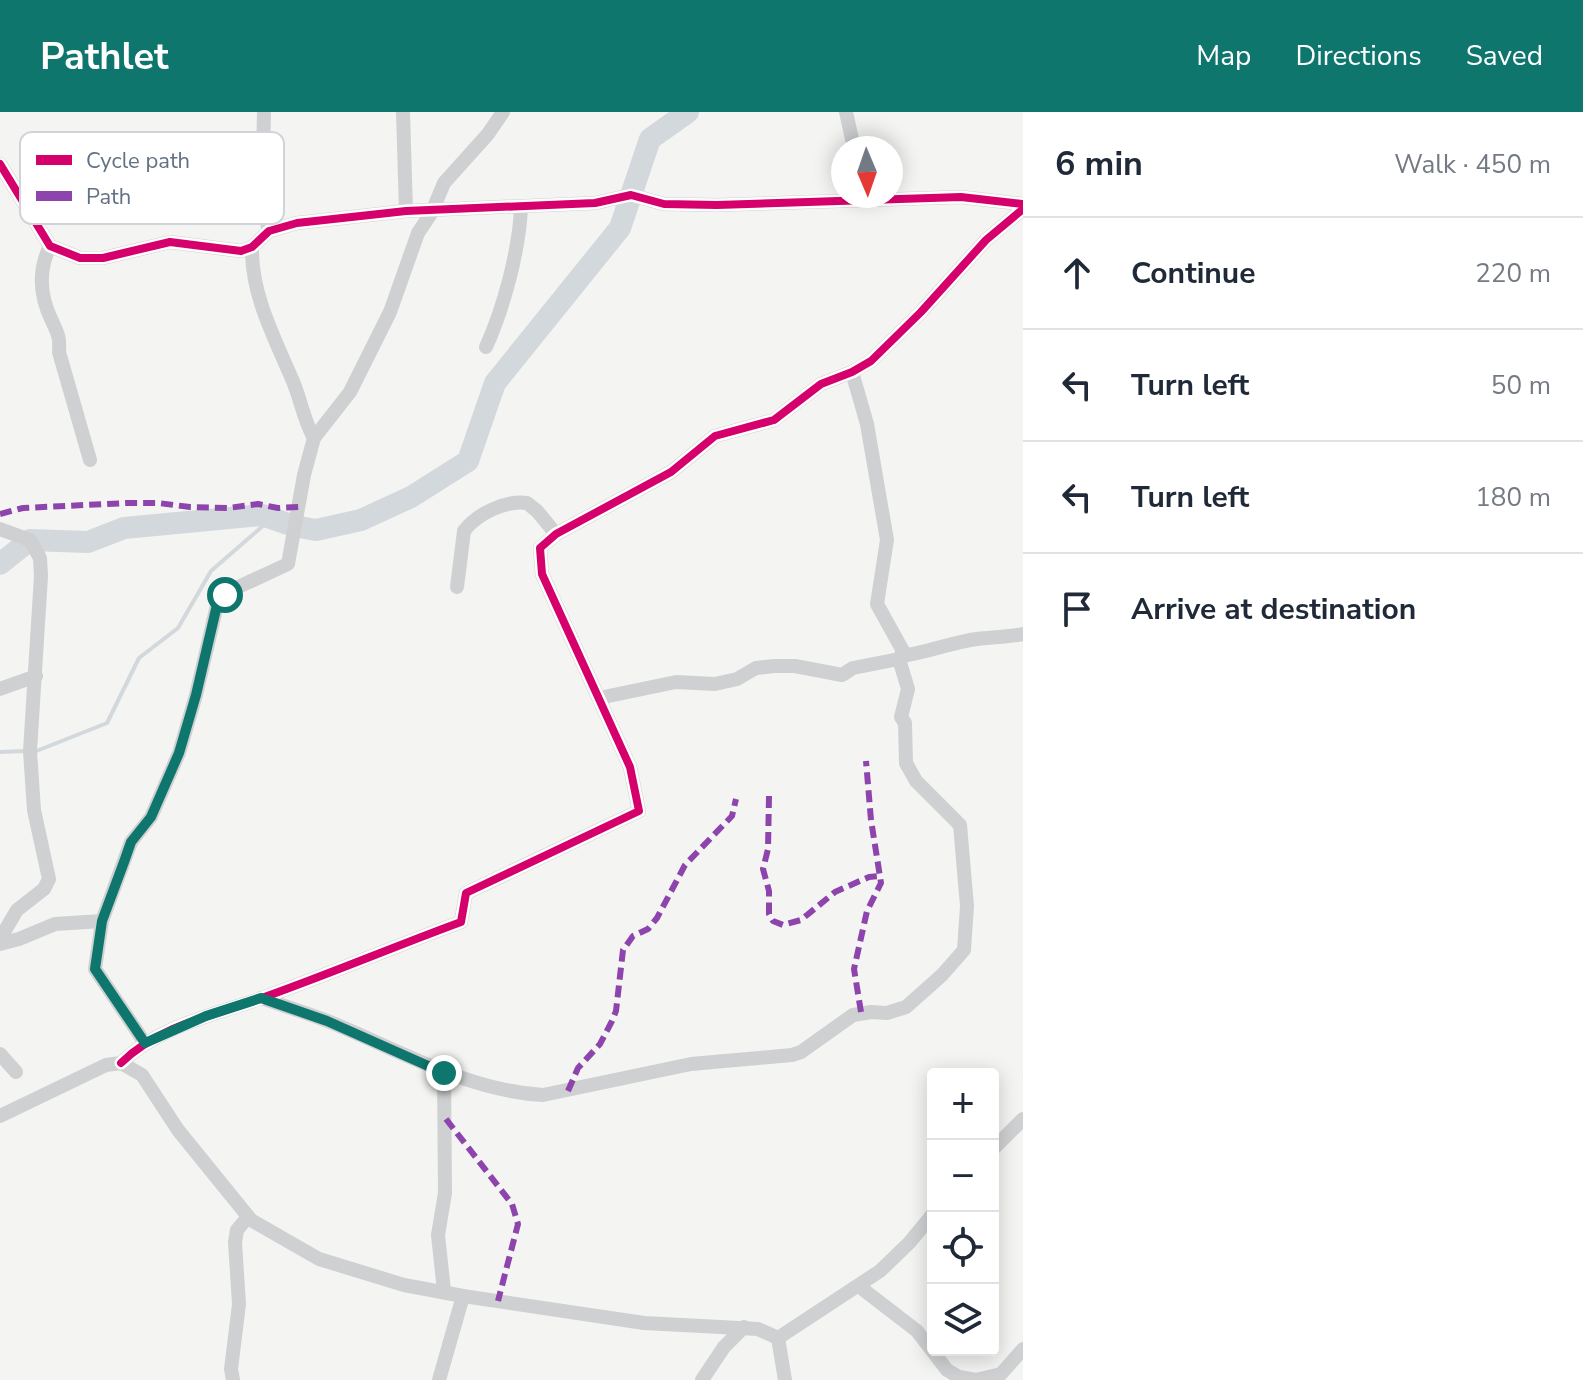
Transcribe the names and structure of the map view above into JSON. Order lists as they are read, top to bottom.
{
  "legend": ["Cycle path", "Path"],
  "north": "bottom",
  "page": {
    "header": "Pathlet",
    "nav": ["Map", "Directions", "Saved"],
    "heading": ["6 min", "Walk · 450 m"],
    "list": [
      ["Continue", "220 m"],
      ["Turn left", "50 m"],
      ["Turn left", "180 m"],
      "Arrive at destination"
    ],
    "map_buttons": ["+", "−"]
  }
}
